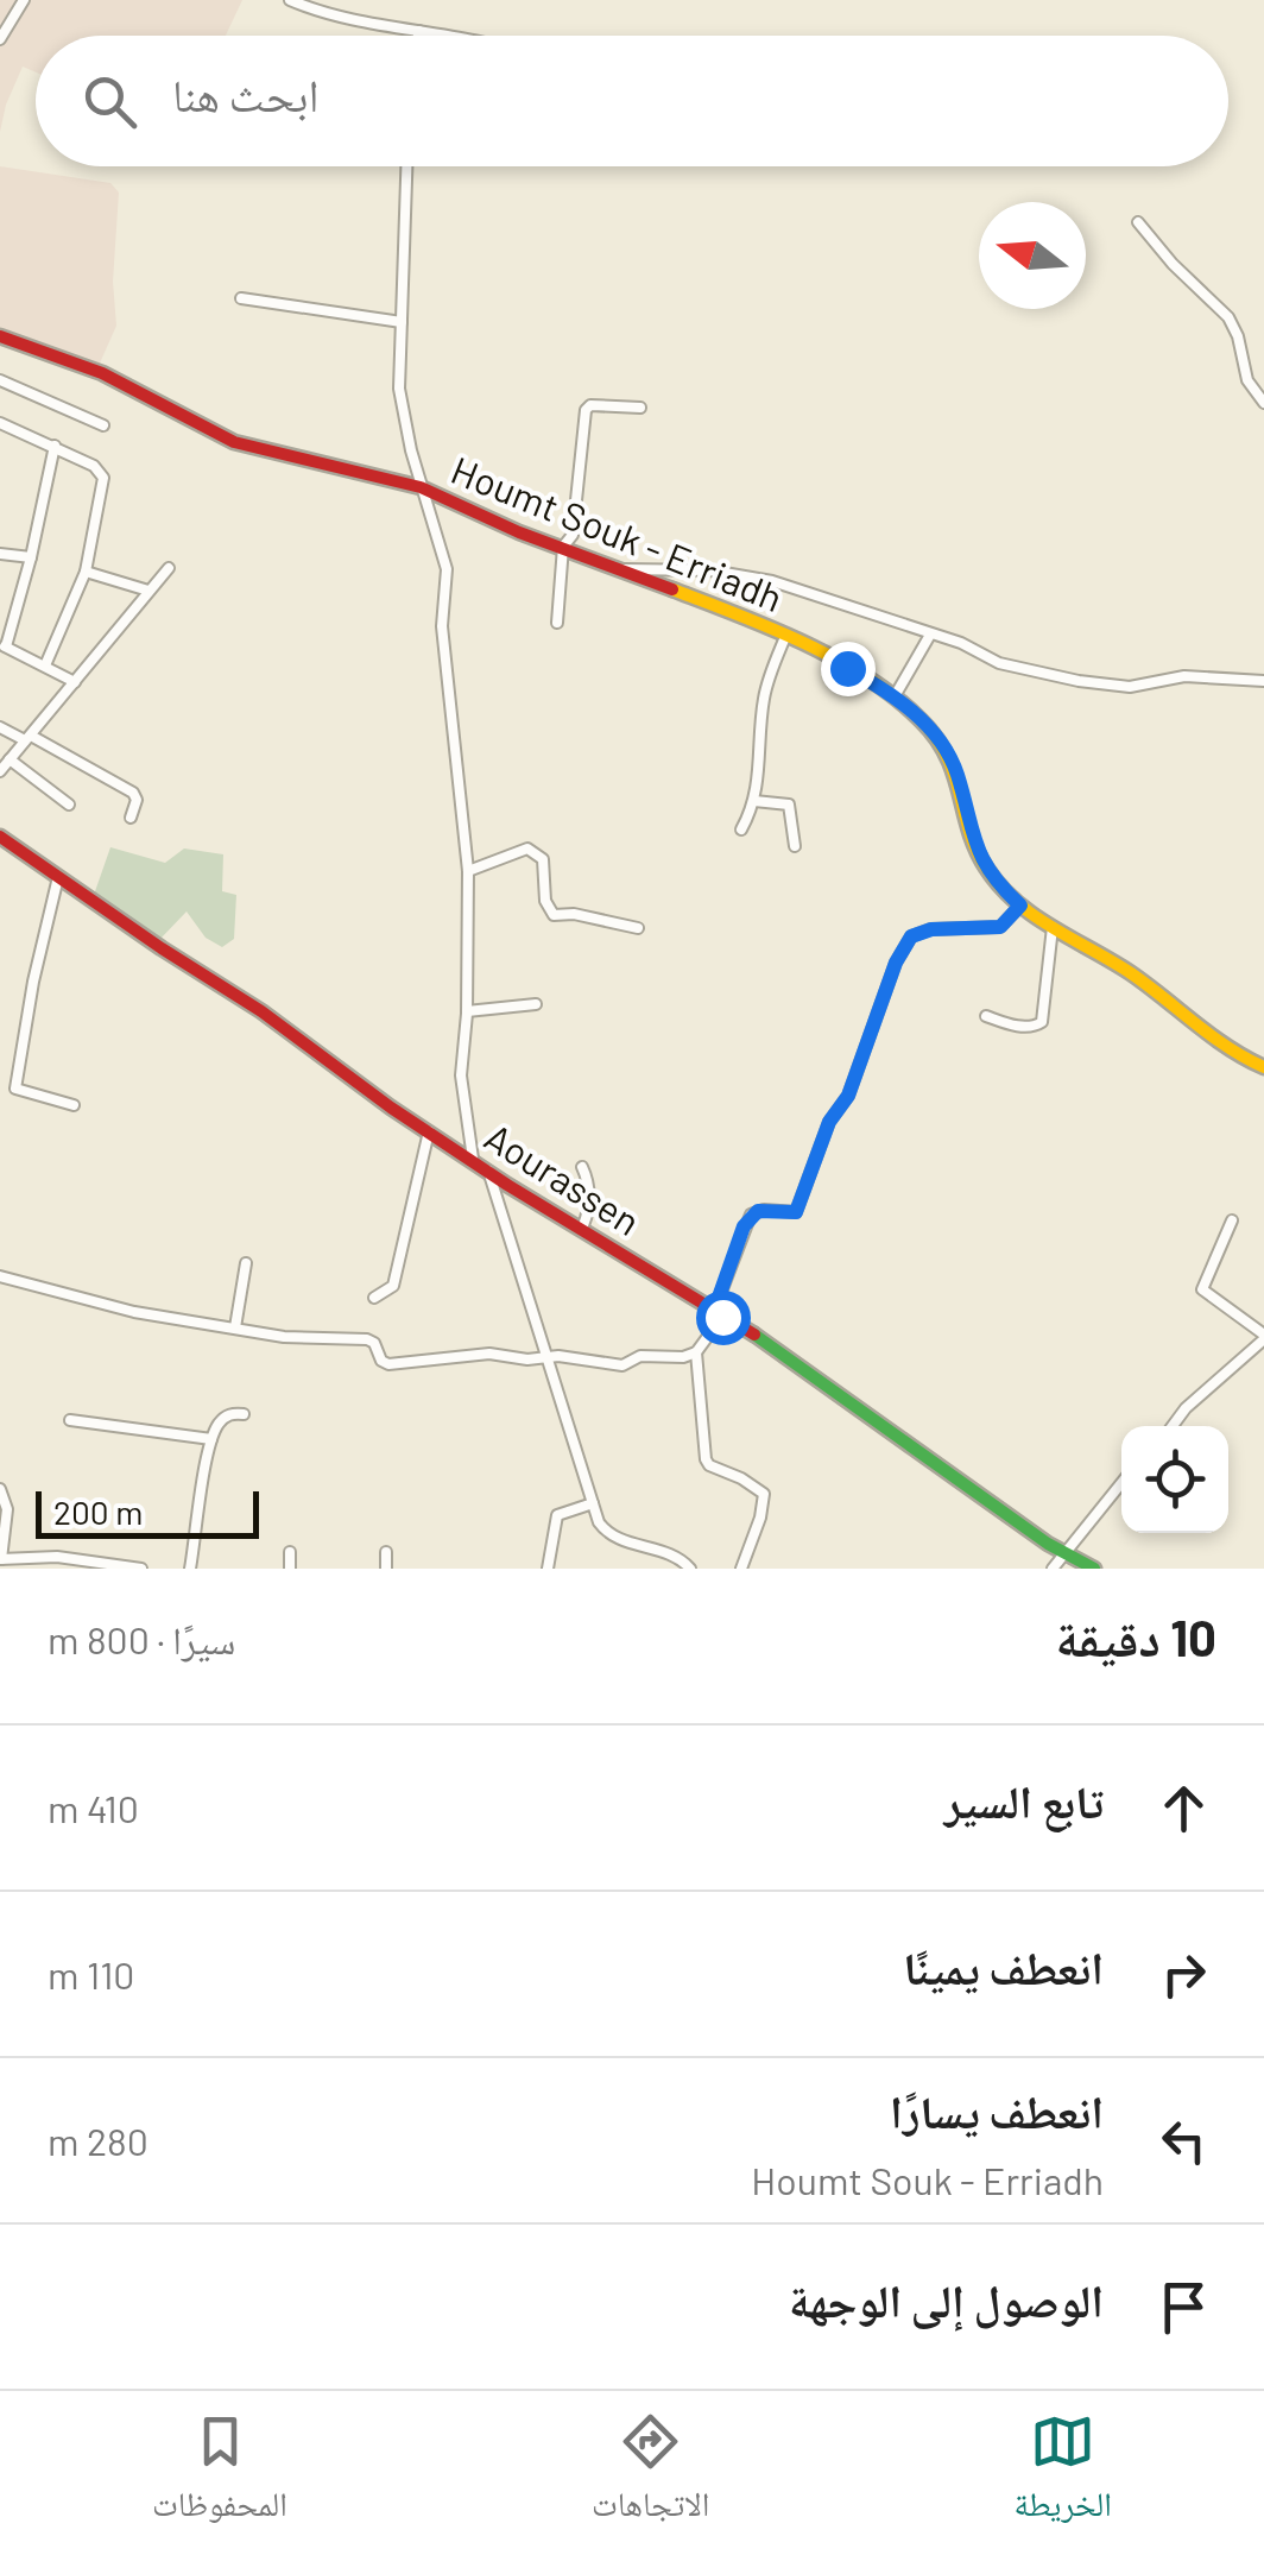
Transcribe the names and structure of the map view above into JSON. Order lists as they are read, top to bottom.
{
  "streets": {
    "street": ["Houmt Souk - Erriadh", "Aourassen"]
  },
  "scale_bar": "200 m",
  "north": "left",
  "page": {
    "search": "ابحث هنا",
    "scale": "200 m",
    "heading": ["10 دقيقة", "سيرًا · 800 m"],
    "list": [
      ["تابع السير", "410 m"],
      ["انعطف يمينًا", "110 m"],
      ["انعطف يسارًا", "Houmt Souk - Erriadh", "280 m"],
      "الوصول إلى الوجهة"
    ],
    "nav": ["الخريطة", "الاتجاهات", "المحفوظات"]
  }
}
